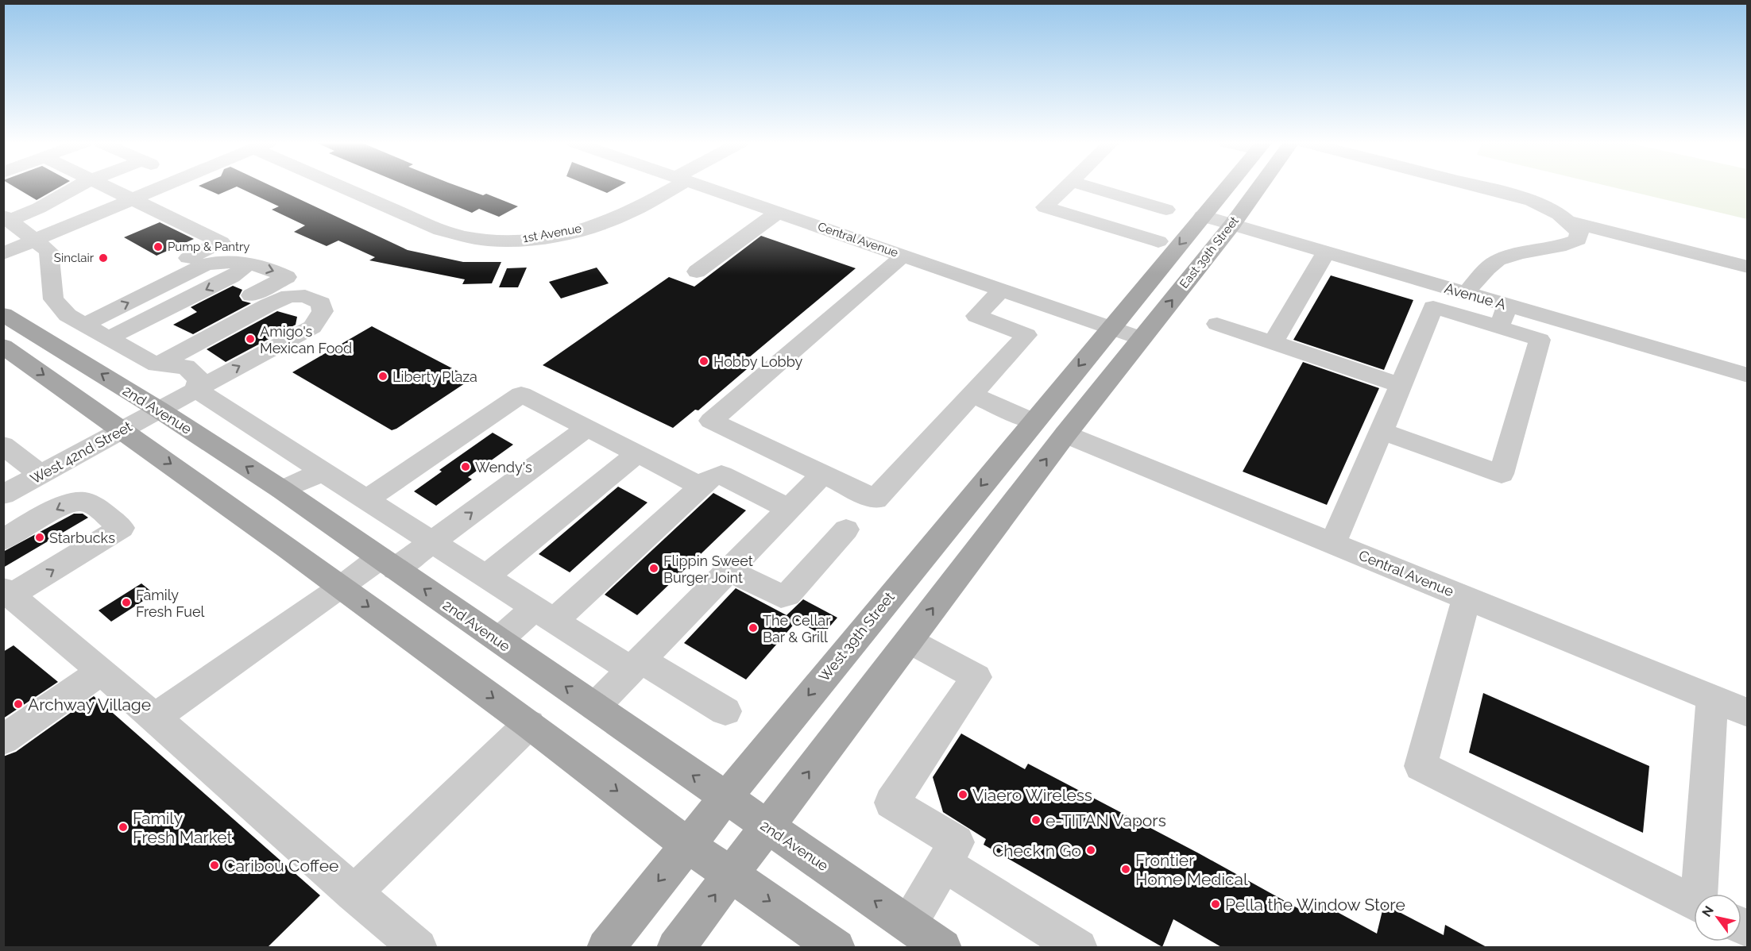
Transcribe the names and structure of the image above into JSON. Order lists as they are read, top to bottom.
{
  "streets": {
    "main road": ["East 39th Street", "2nd Avenue", "West 39th Street"],
    "street": [
      "1st Avenue",
      "Central Avenue",
      "Avenue A",
      "West 42nd Street"
    ]
  },
  "crossings": [
    ["Central Avenue", "East 39th Street"],
    ["Central Avenue", "West 39th Street"],
    ["East 39th Street", "Avenue A"],
    ["East 39th Street", "West 39th Street"],
    ["2nd Avenue", "West 42nd Street"],
    ["2nd Avenue", "West 39th Street"]
  ],
  "places": [
    "Pump & Pantry",
    "Sinclair",
    "Amigo's Mexican Food",
    "Hobby Lobby",
    "Liberty Plaza",
    "Wendy's",
    "Starbucks",
    "Flippin Sweet Burger Joint",
    "Family Fresh Fuel",
    "The Cellar Bar & Grill",
    "Archway Village",
    "Viaero Wireless",
    "e-TITAN Vapors",
    "Family Fresh Market",
    "Check n Go",
    "Caribou Coffee",
    "Frontier Home Medical",
    "Pella the Window Store"
  ],
  "north": "top left"
}
